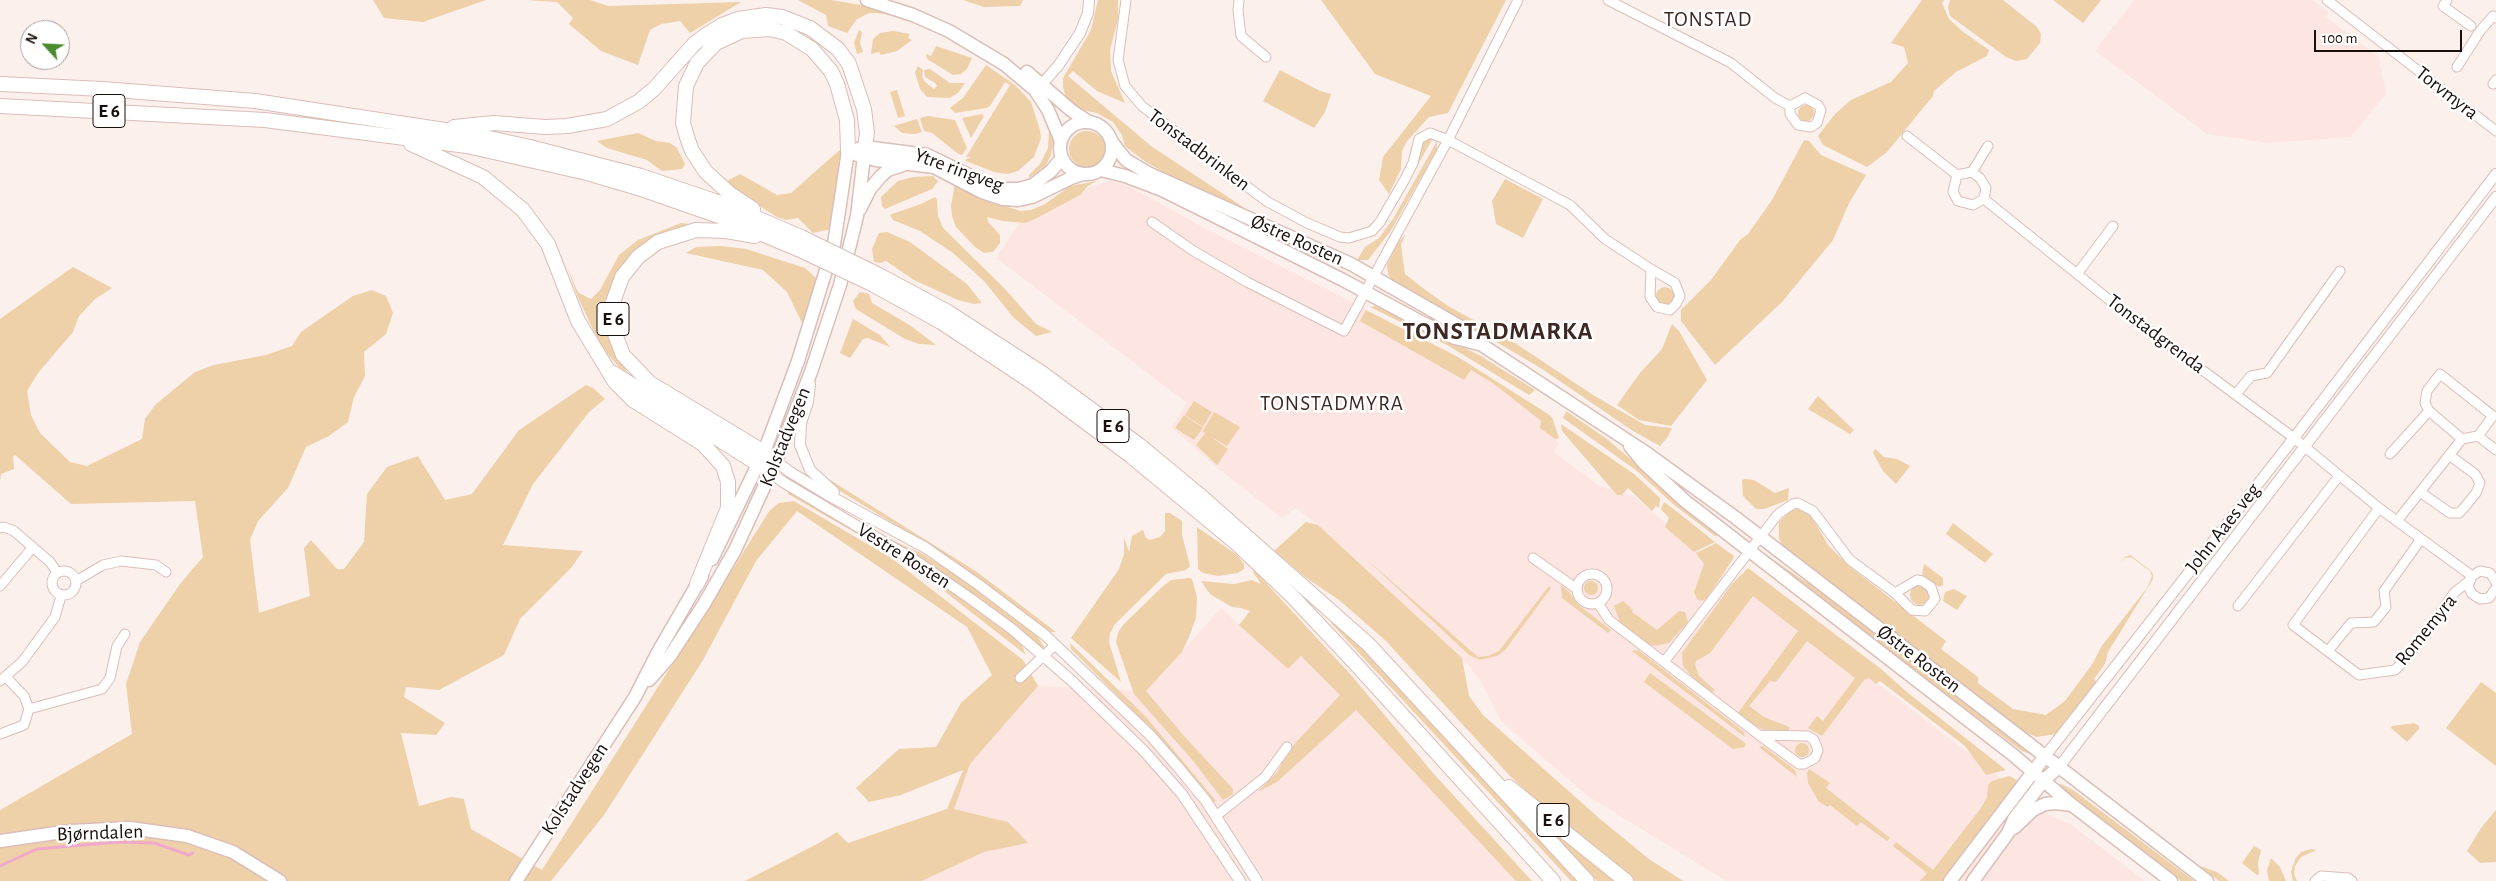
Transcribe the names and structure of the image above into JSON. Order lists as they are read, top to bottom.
{
  "streets": {
    "highway": ["E 6"],
    "main road": [
      "Ytre ringveg",
      "Østre Rosten",
      "Kolstadvegen",
      "John Aaes veg",
      "Bjørndalen"
    ],
    "street": [
      "Torvmyra",
      "Tonstadbrinken",
      "Tonstadgrenda",
      "Vestre Rosten",
      "Romemyra"
    ]
  },
  "crossings": [
    ["E 6", "Ytre ringveg"],
    ["E 6", "Kolstadvegen"],
    ["E 6", "Vestre Rosten"],
    ["Ytre ringveg", "Østre Rosten"],
    ["Ytre ringveg", "Kolstadvegen"],
    ["Østre Rosten", "John Aaes veg"],
    ["Tonstadgrenda", "John Aaes veg"],
    ["Tonstadgrenda", "Romemyra"],
    ["Kolstadvegen", "Vestre Rosten"],
    ["John Aaes veg", "Romemyra"]
  ],
  "districts": ["TONSTAD", "TONSTADMARKA", "TONSTADMYRA"],
  "scale_bar": "100 m",
  "north": "top left"
}
